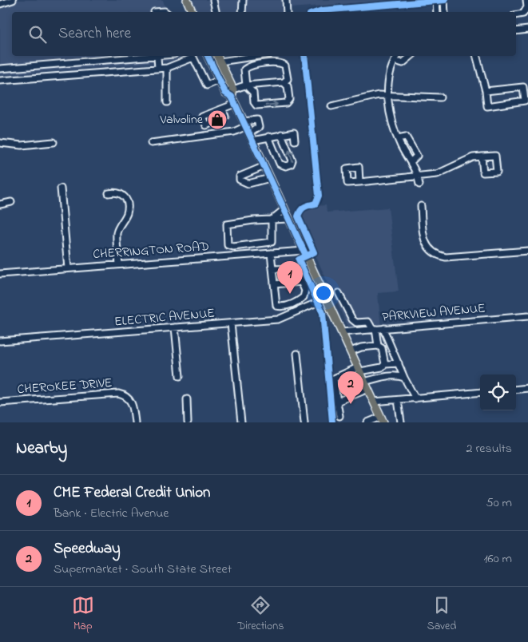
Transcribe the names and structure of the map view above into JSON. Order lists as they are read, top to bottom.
{
  "streets": {
    "street": [
      "CHERRINGTON ROAD",
      "PARKVIEW AVENUE",
      "ELECTRIC AVENUE",
      "CHEROKEE DRIVE"
    ]
  },
  "places": {
    "shop": ["Valvoline"]
  },
  "page": {
    "search": "Search here",
    "pins": ["1", "2"],
    "heading": ["Nearby", "2 results"],
    "list": [
      {
        "mark": "1",
        "name": "CME Federal Credit Union",
        "note": "Bank · Electric Avenue",
        "value": "50 m"
      },
      {
        "mark": "2",
        "name": "Speedway",
        "note": "Supermarket · South State Street",
        "value": "160 m"
      }
    ],
    "nav": ["Map", "Directions", "Saved"]
  }
}
